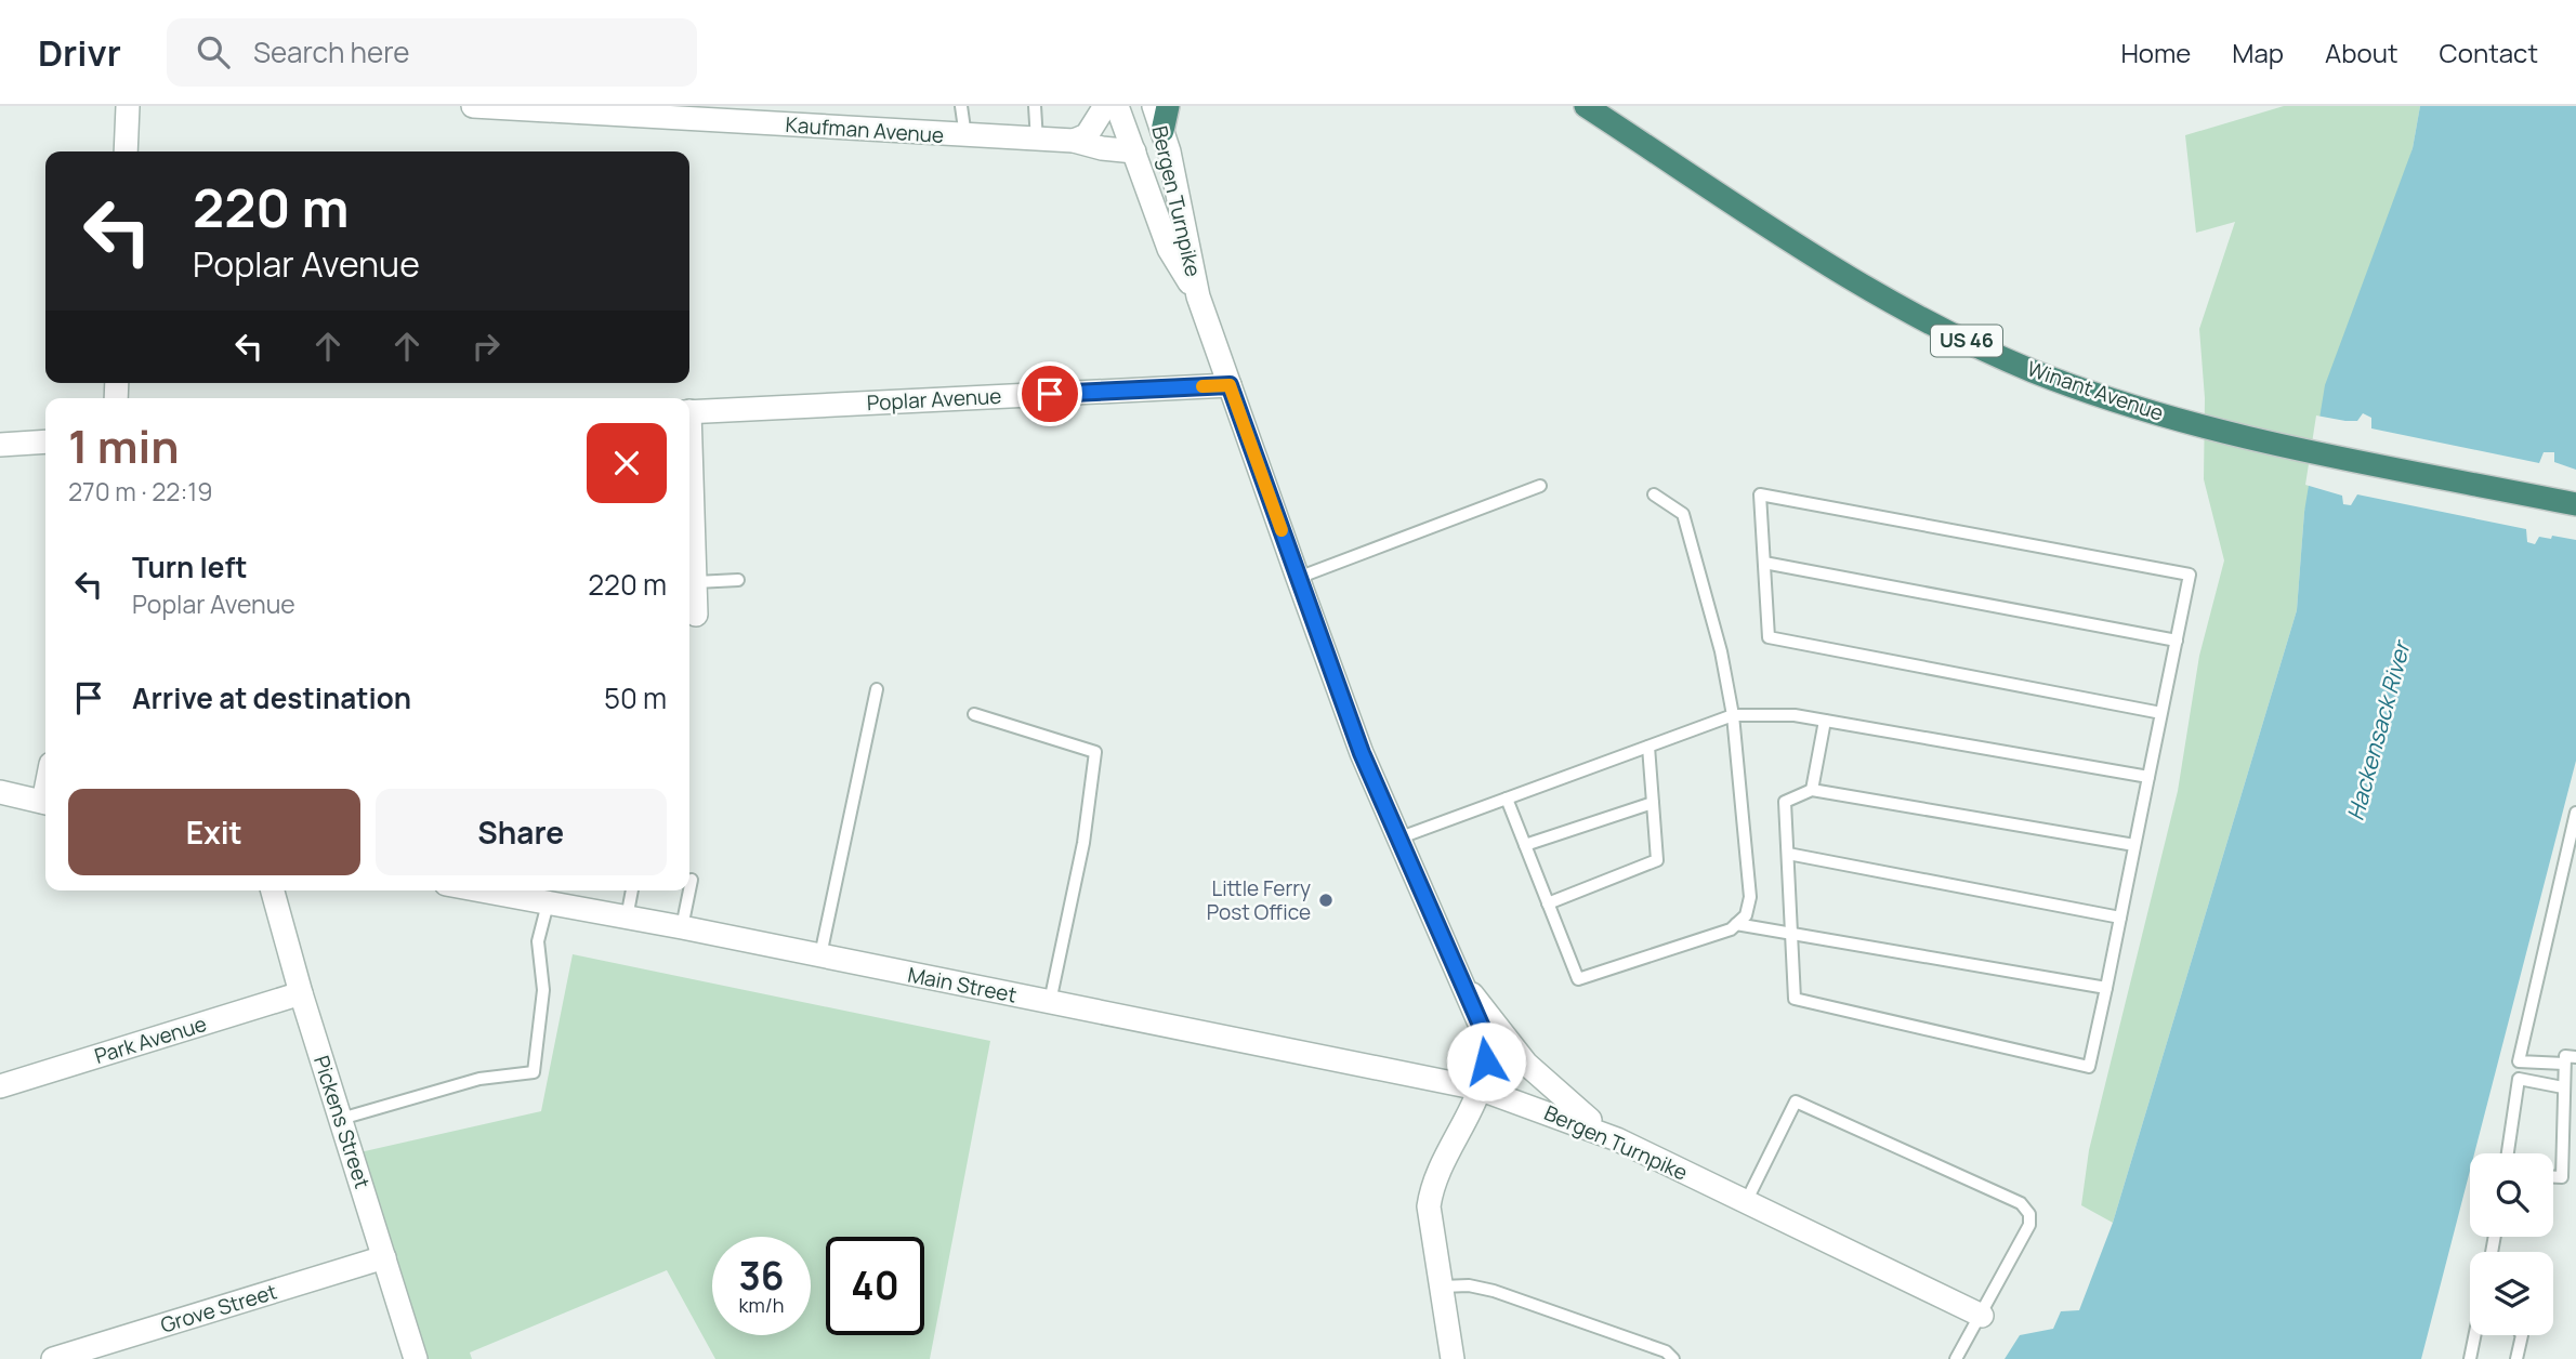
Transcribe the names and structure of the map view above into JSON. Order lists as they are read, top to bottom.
{
  "streets": {
    "highway": ["US 46", "Winant Avenue"],
    "street": [
      "Kaufman Avenue",
      "Bergen Turnpike",
      "Poplar Avenue",
      "Main Street",
      "Park Avenue",
      "Pickens Street",
      "Grove Street"
    ]
  },
  "crossings": [
    ["Kaufman Avenue", "Bergen Turnpike"],
    ["Bergen Turnpike", "Poplar Avenue"],
    ["Bergen Turnpike", "Main Street"],
    ["Park Avenue", "Pickens Street"],
    ["Pickens Street", "Grove Street"]
  ],
  "water": ["Hackensack River"],
  "places": ["Little Ferry Post Office"],
  "page": {
    "header": "Drivr",
    "search": "Search here",
    "nav": [
      "Home",
      "Map",
      "About",
      "Contact"
    ],
    "turn": ["220 m", "Poplar Avenue"],
    "heading": ["1 min", "270 m · 22:19"],
    "list": [
      {
        "name": "Turn left",
        "note": "Poplar Avenue",
        "value": "220 m"
      },
      {
        "name": "Arrive at destination",
        "value": "50 m"
      }
    ],
    "buttons": ["Exit", "Share"],
    "speed": "36 km/h",
    "limit": "40"
  }
}
